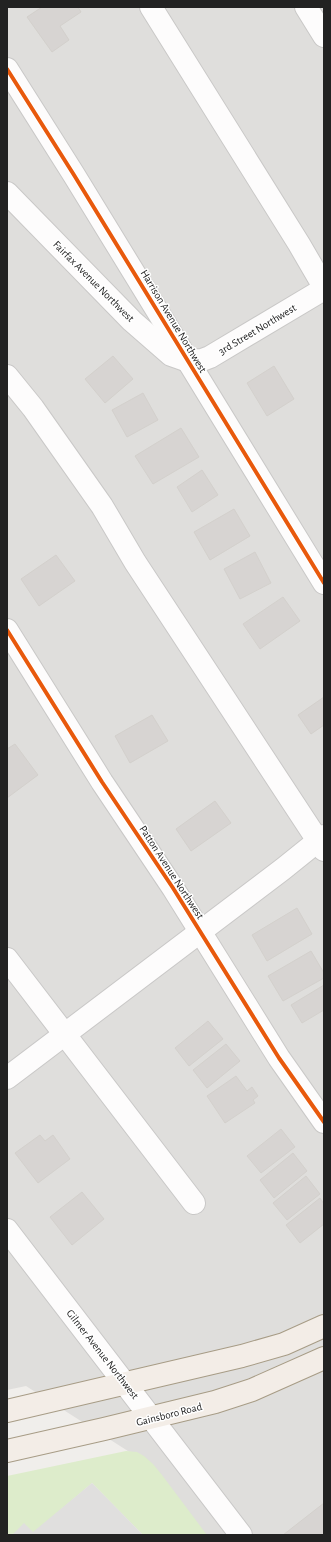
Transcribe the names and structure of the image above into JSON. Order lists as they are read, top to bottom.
{
  "streets": {
    "main road": ["Gainsboro Road"],
    "street": [
      "Fairfax Avenue Northwest",
      "Harrison Avenue Northwest",
      "3rd Street Northwest",
      "Patton Avenue Northwest",
      "Gilmer Avenue Northwest"
    ]
  },
  "crossings": [
    ["Fairfax Avenue Northwest", "Harrison Avenue Northwest"],
    ["Fairfax Avenue Northwest", "3rd Street Northwest"],
    ["Harrison Avenue Northwest", "3rd Street Northwest"],
    ["Gilmer Avenue Northwest", "Gainsboro Road"]
  ]
}
